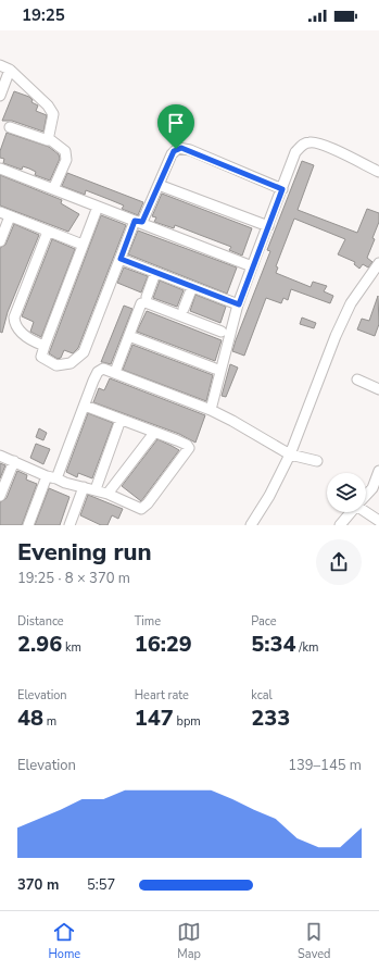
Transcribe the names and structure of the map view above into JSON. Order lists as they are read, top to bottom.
{
  "page": {
    "status": "19:25",
    "heading": ["Evening run", "19:25 · 8 × 370 m"],
    "stats": [
      ["Distance", "2.96 km"],
      ["Time", "16:29"],
      ["Pace", "5:34 /km"],
      ["Elevation", "48 m"],
      ["Heart rate", "147 bpm"],
      ["kcal", "233"]
    ],
    "chart": ["Elevation", "139–145 m"],
    "list": [
      {
        "name": "370 m",
        "note": "5:57"
      }
    ],
    "tabs": ["Home", "Map", "Saved"]
  }
}
